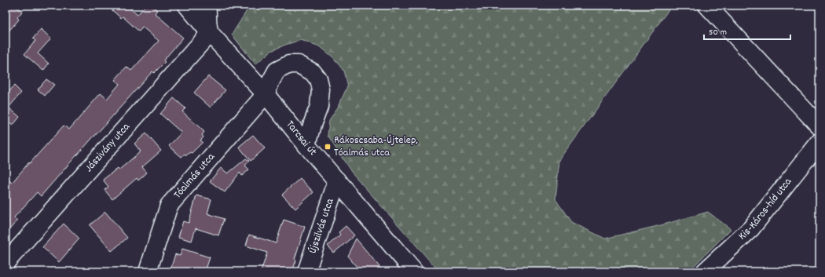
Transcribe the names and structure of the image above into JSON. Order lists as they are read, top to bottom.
{
  "streets": {
    "street": [
      "Tarcsai út",
      "Jászivány utca",
      "Tóalmás utca",
      "Kis-Káros-híd utca",
      "Újszilvás utca"
    ]
  },
  "crossings": [
    ["Tarcsai út", "Jászivány utca"],
    ["Tarcsai út", "Tóalmás utca"],
    ["Tarcsai út", "Újszilvás utca"]
  ],
  "places": {
    "transit": ["Rákoscsaba-Újtelep, Tóalmás utca"]
  },
  "scale_bar": "50 m"
}
